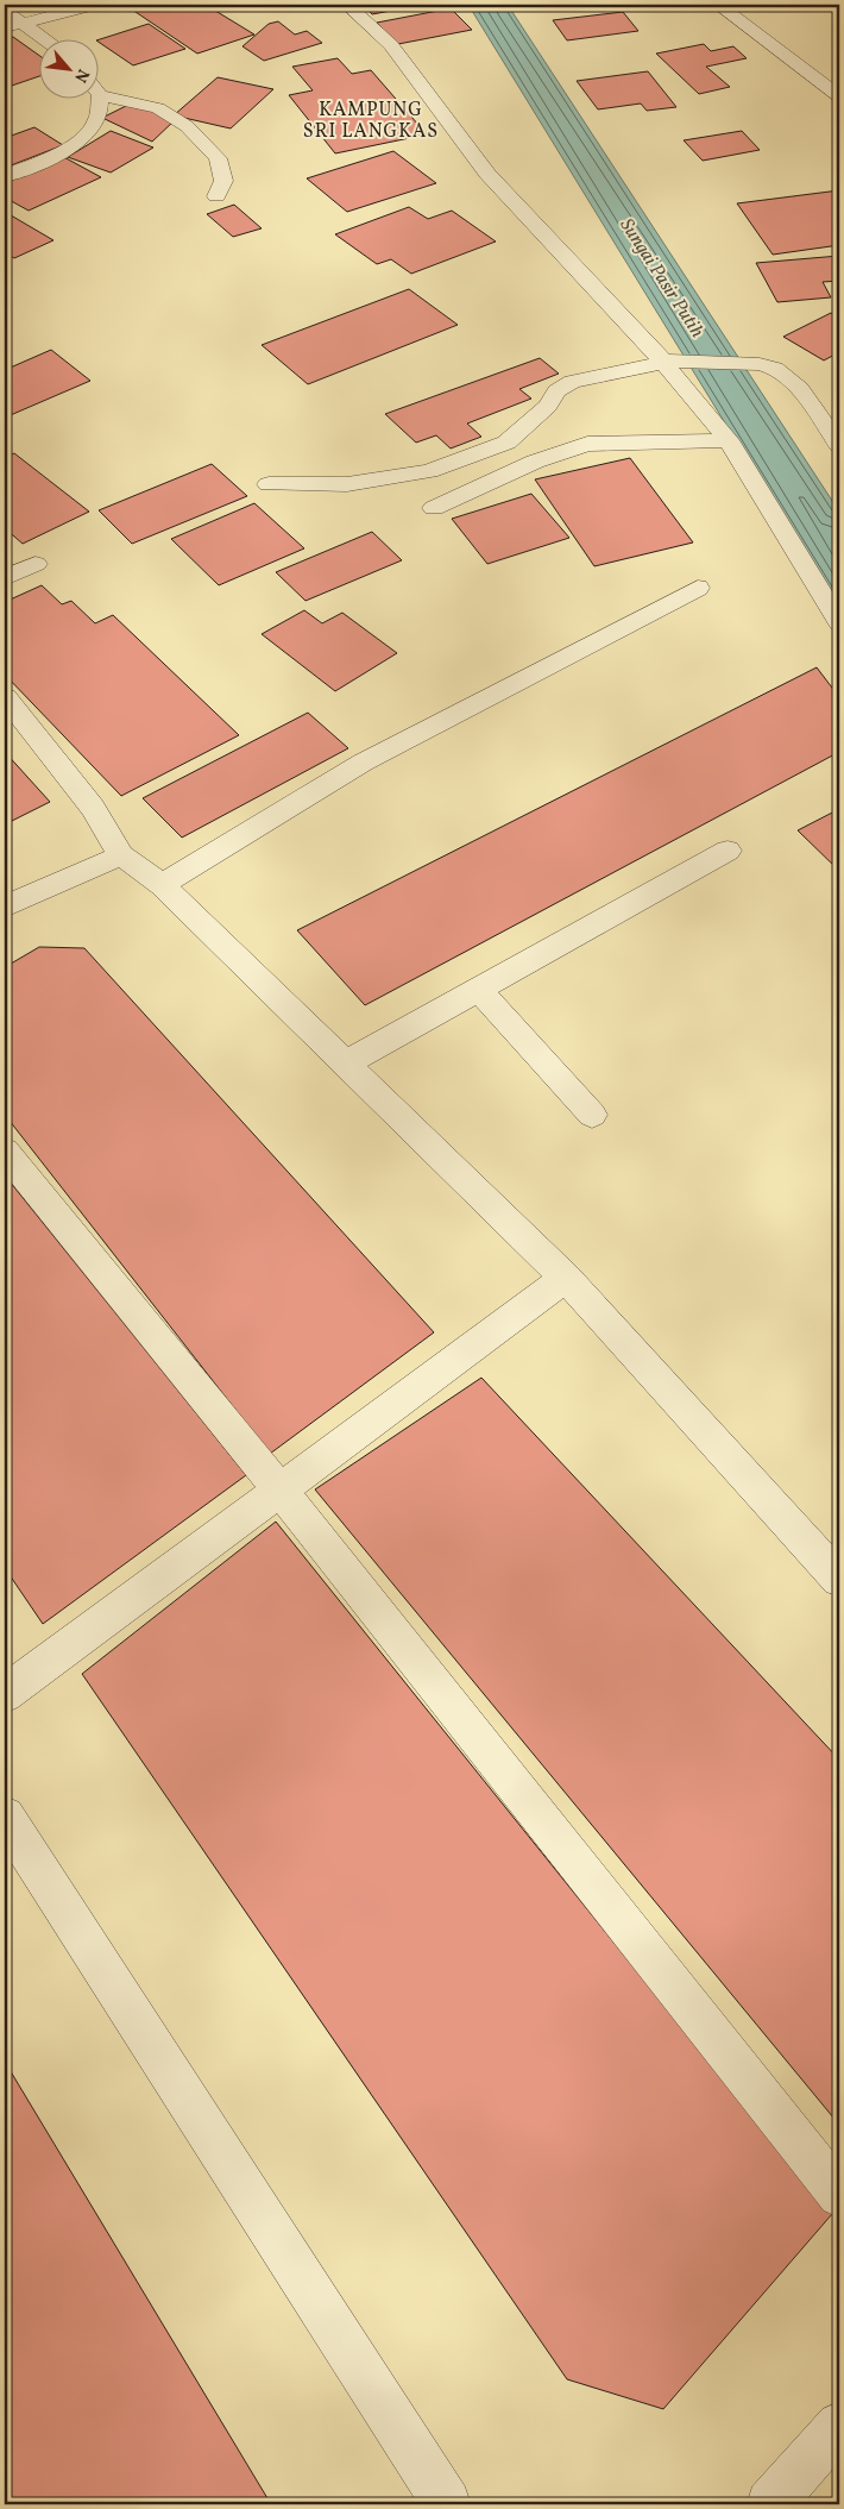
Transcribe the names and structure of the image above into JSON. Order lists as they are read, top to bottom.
{
  "districts": ["KAMPUNG SRI LANGKAS"],
  "water": ["Sungai Pasir Putih"],
  "north": "bottom right"
}
